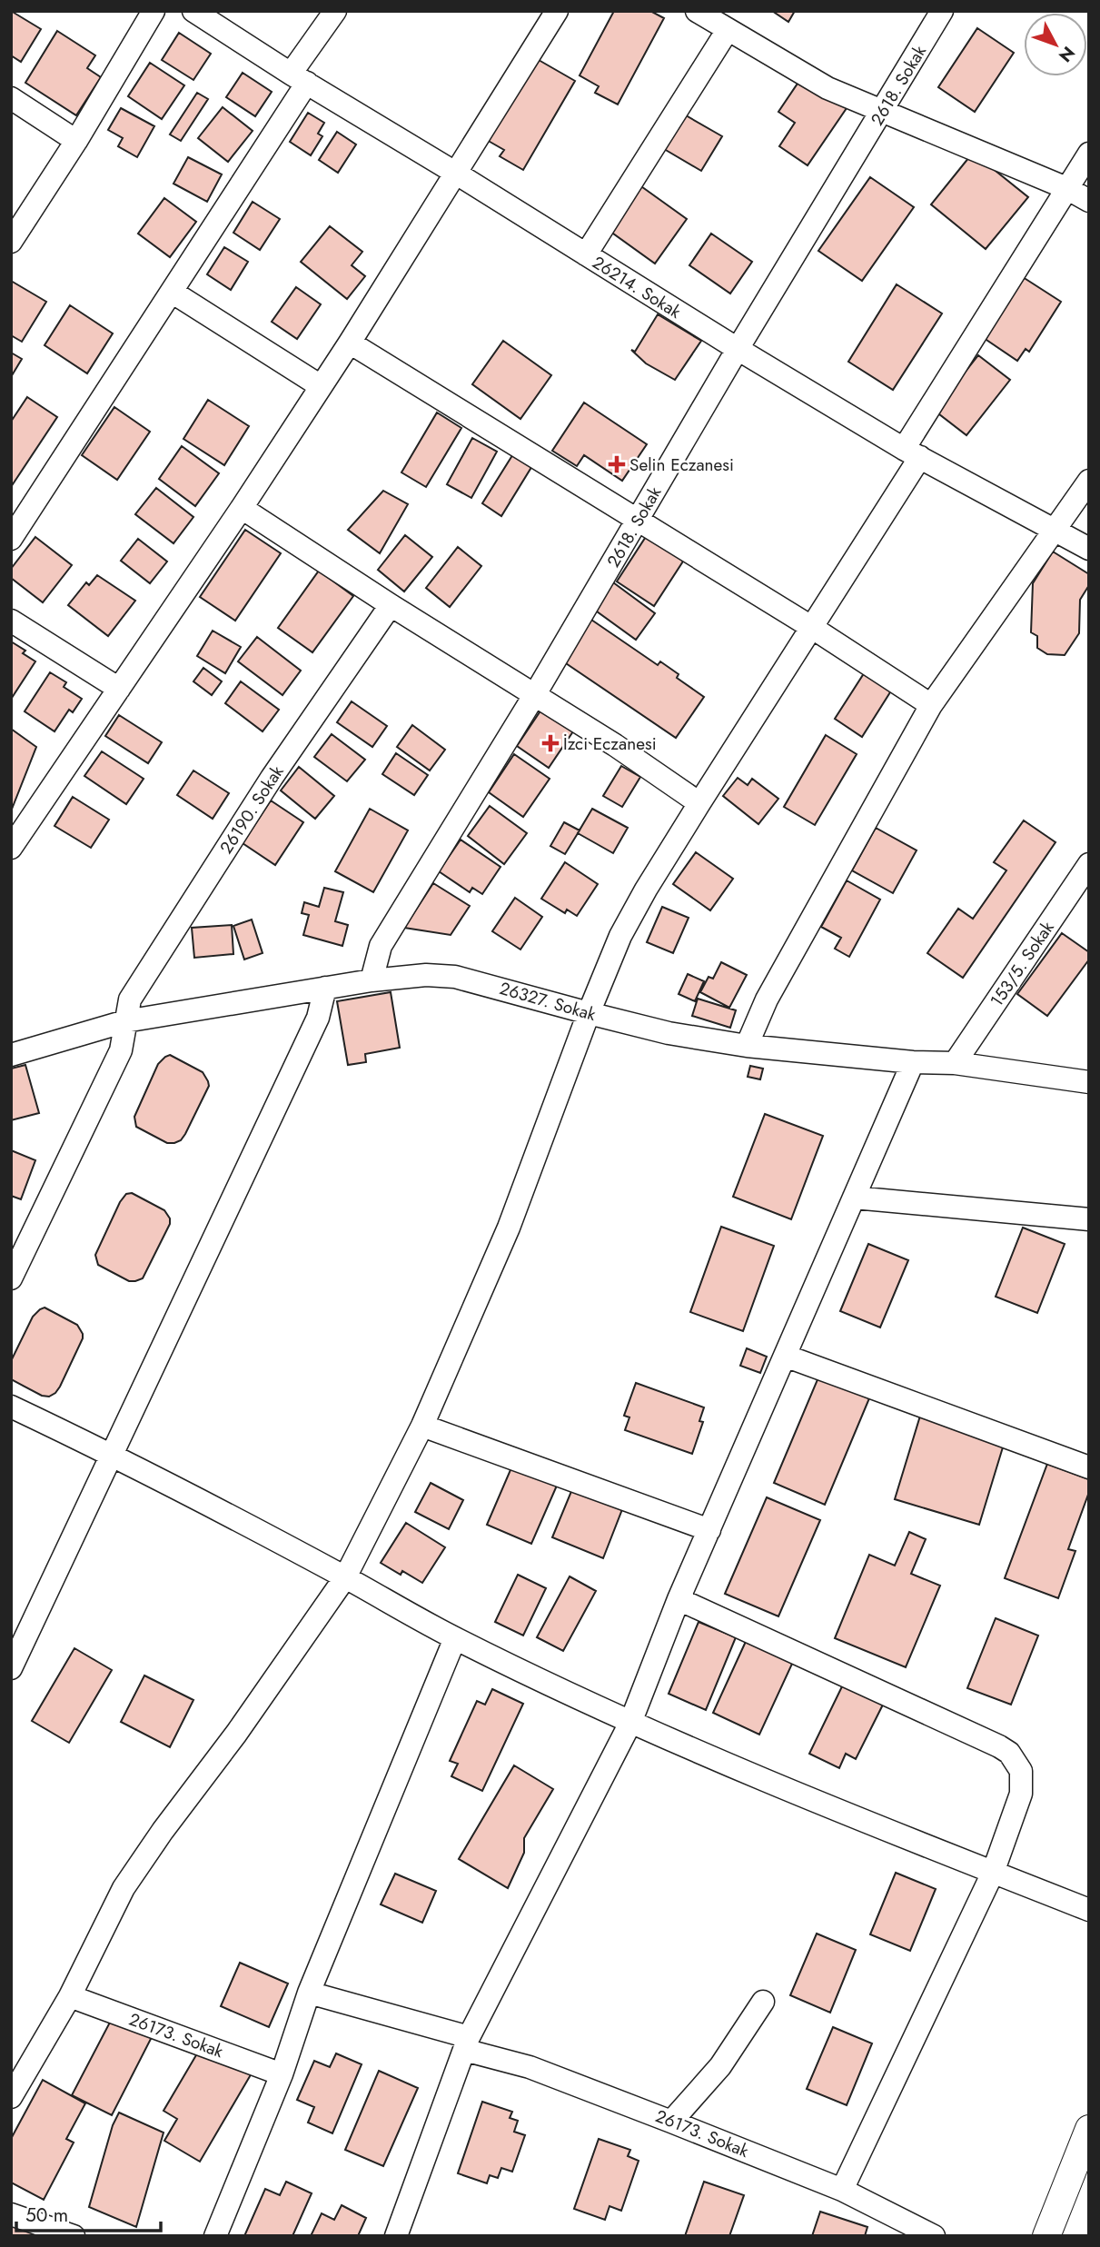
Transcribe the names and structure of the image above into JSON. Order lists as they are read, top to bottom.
{
  "streets": {
    "street": [
      "2618. Sokak",
      "26214. Sokak",
      "26190. Sokak",
      "153/5. Sokak",
      "26327. Sokak",
      "26173. Sokak"
    ]
  },
  "crossings": [
    ["2618. Sokak", "26214. Sokak"],
    ["2618. Sokak", "26327. Sokak"],
    ["26190. Sokak", "26327. Sokak"],
    ["153/5. Sokak", "26327. Sokak"]
  ],
  "places": {
    "health": ["Selin Eczanesi", "İzci Eczanesi"]
  },
  "scale_bar": "50 m",
  "north": "bottom right"
}
